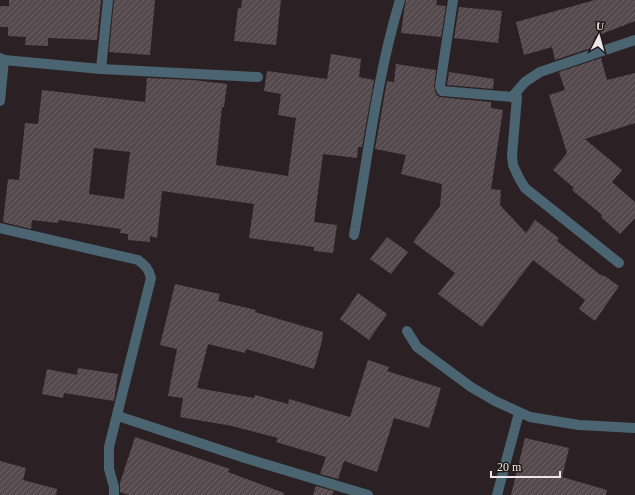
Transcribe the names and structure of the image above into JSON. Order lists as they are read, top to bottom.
{
  "scale_bar": "20 m",
  "north": "top"
}
